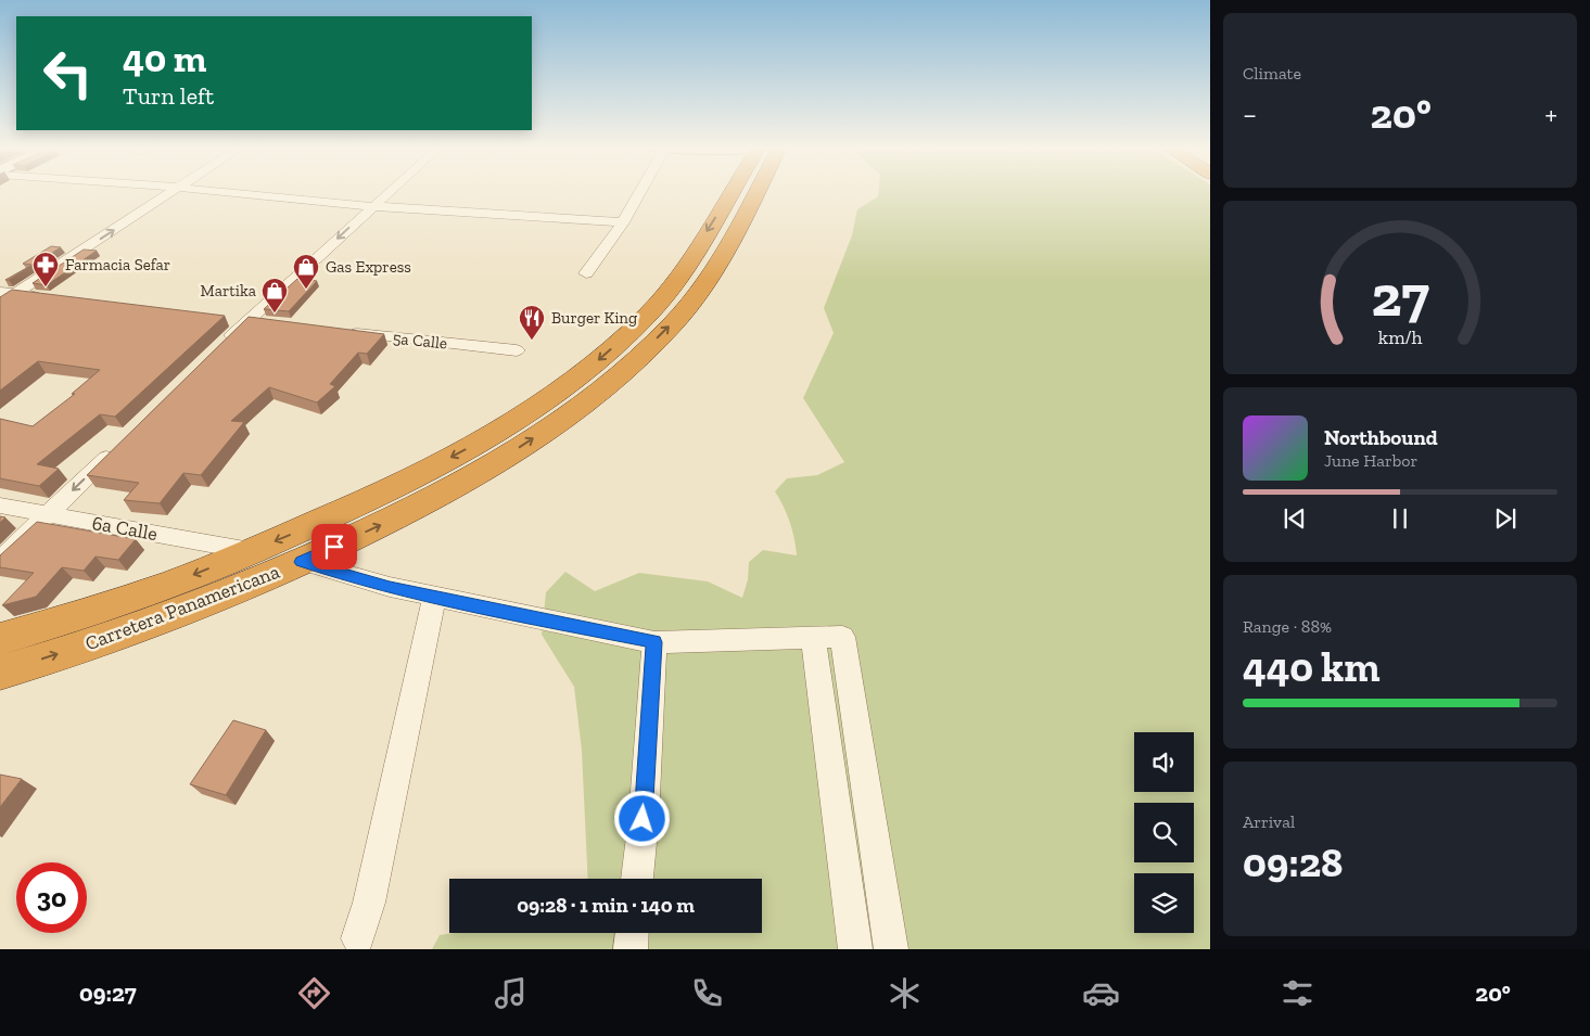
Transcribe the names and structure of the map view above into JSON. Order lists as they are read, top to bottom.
{
  "streets": {
    "highway": ["Carretera Panamericana"],
    "street": ["5a Calle", "6a Calle"]
  },
  "crossings": [
    ["6a Calle", "Carretera Panamericana"]
  ],
  "places": {
    "pharmacy": ["Farmacia Sefar"],
    "shop": ["Gas Express", "Martika"],
    "restaurant": ["Burger King"]
  },
  "page": {
    "tile": [
      "Climate",
      ["Range · 88%", "440 km"],
      ["Arrival", "09:28"]
    ],
    "turn": ["40 m", "Turn left"],
    "heat": ["−", "20°", "+"],
    "song": ["Northbound", "June Harbor"],
    "limit": "30",
    "trip": "09:28 · 1 min · 140 m",
    "tabs": ["09:27", "20°"],
    "gauge": ["27", "km/h"]
  }
}
